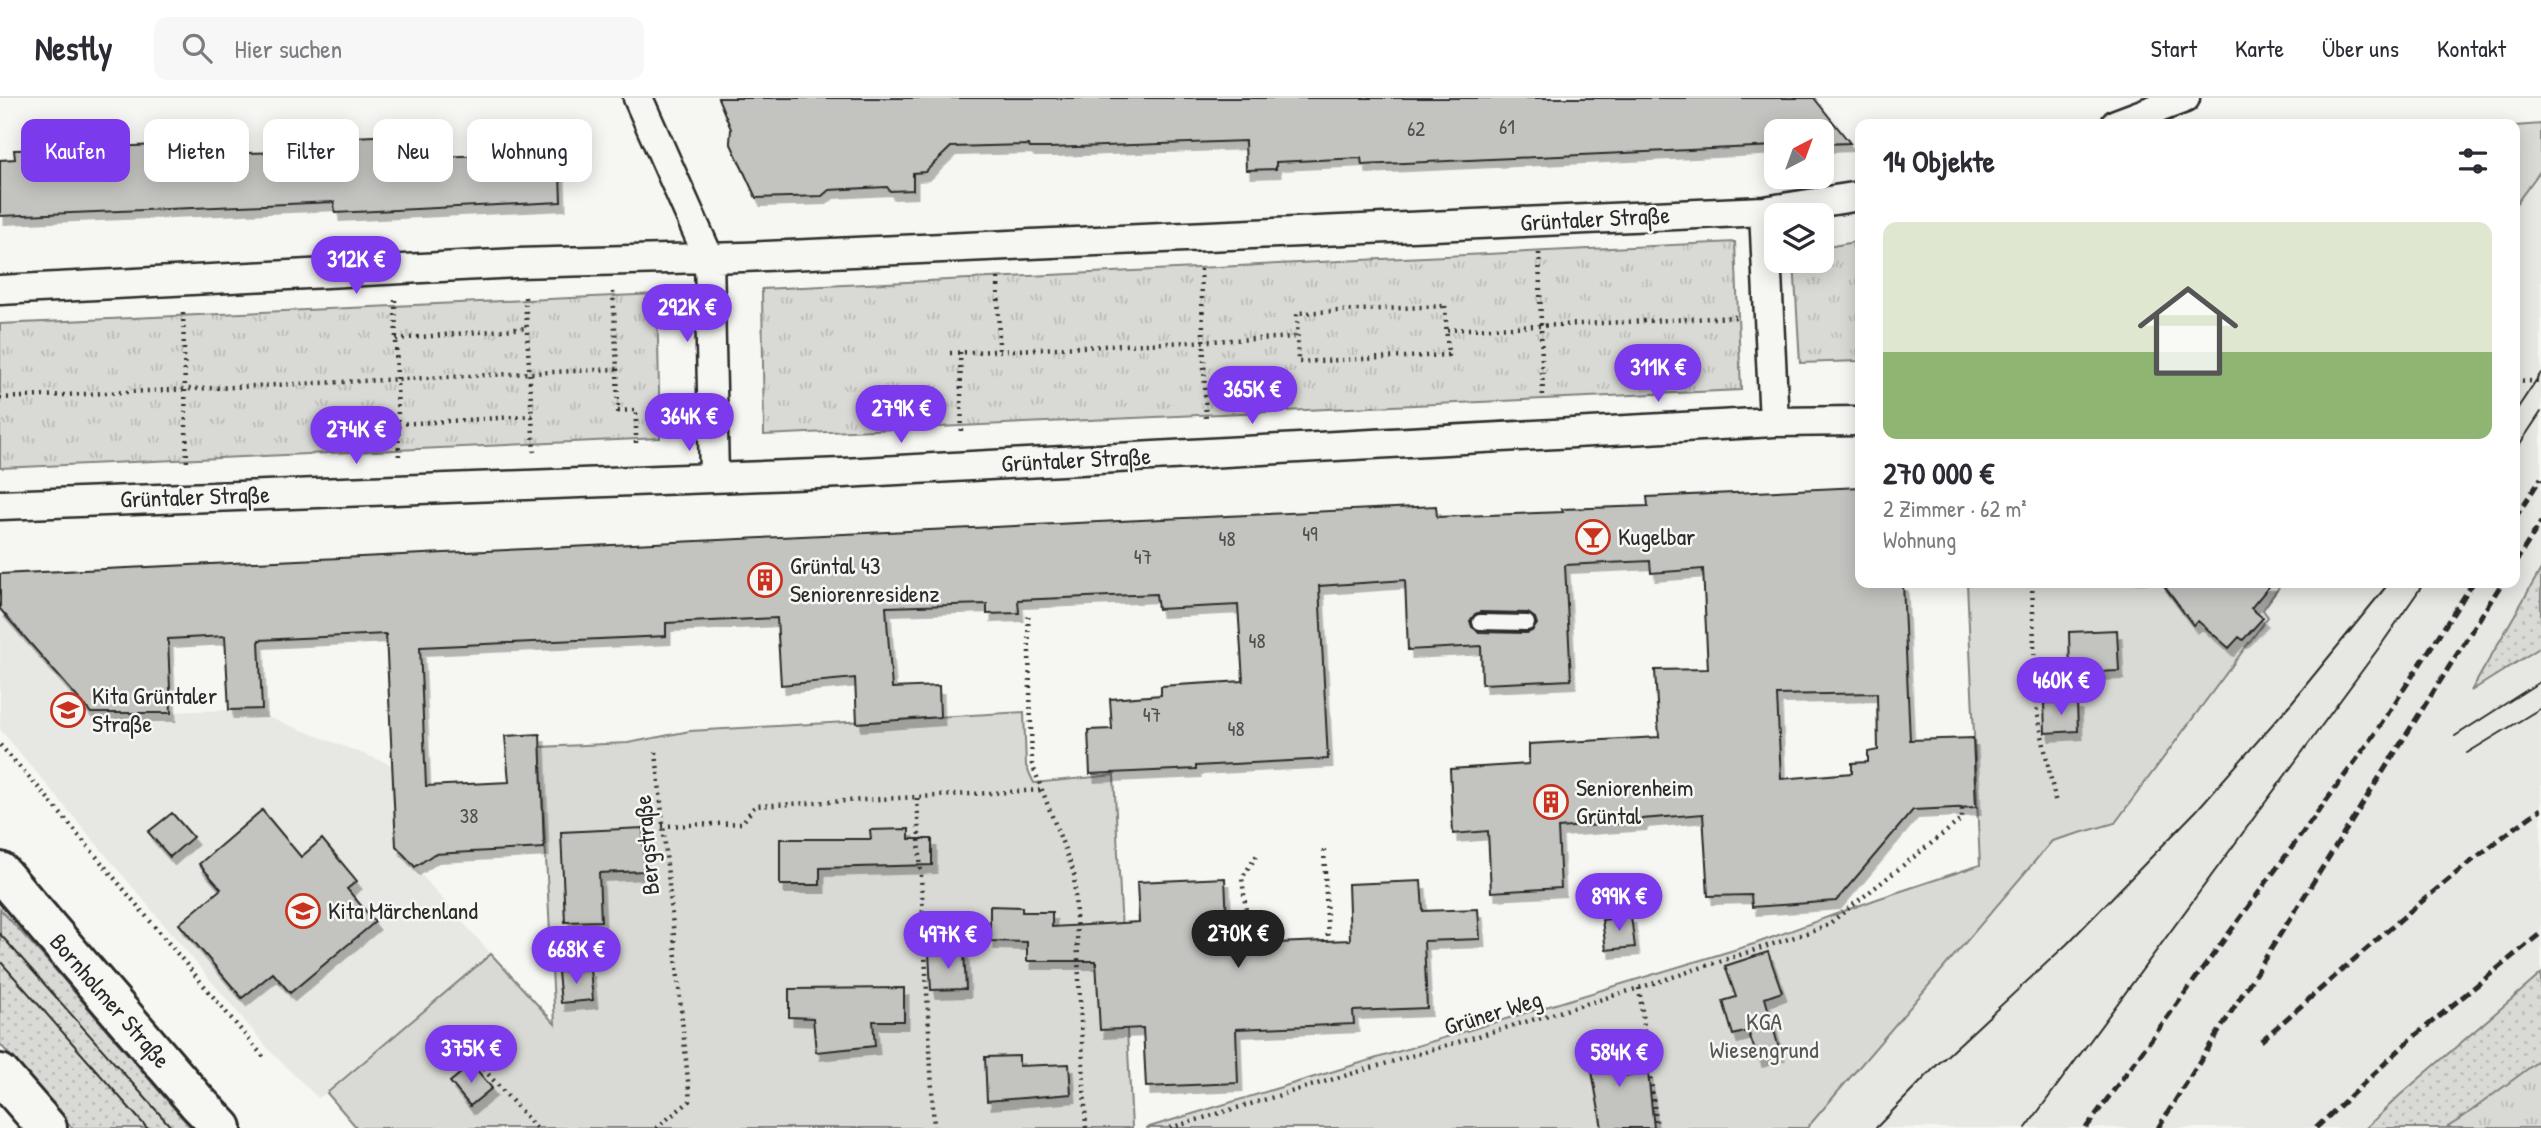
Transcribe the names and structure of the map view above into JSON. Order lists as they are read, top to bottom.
{
  "streets": {
    "main road": ["Bornholmer Straße"],
    "street": ["Grüntaler Straße"],
    "path": ["Bergstraße", "Grüner Weg"]
  },
  "parks": ["KGA Wiesengrund"],
  "places": {
    "bar": ["Kugelbar"],
    "building": ["Grüntal 43 Seniorenresidenz", "Seniorenheim Grüntal"],
    "school or university": ["Kita Grüntaler Straße", "Kita Märchenland"]
  },
  "house_numbers": [
    "61",
    "62",
    "49",
    "48",
    "47",
    "48",
    "47",
    "48",
    "38"
  ],
  "north": "top right",
  "page": {
    "header": "Nestly",
    "search": "Hier suchen",
    "nav": [
      "Start",
      "Karte",
      "Über uns",
      "Kontakt"
    ],
    "chip": [
      "Kaufen",
      "Mieten",
      "Filter",
      "Neu",
      "Wohnung"
    ],
    "heading": "14 Objekte",
    "list": [
      {
        "name": "270 000 €",
        "note": "2 Zimmer · 62 m² · Wohnung"
      }
    ],
    "price": [
      "312K €",
      "292K €",
      "311K €",
      "365K €",
      "279K €",
      "364K €",
      "274K €",
      "460K €",
      "899K €",
      "270K €",
      "497K €",
      "668K €",
      "375K €",
      "584K €"
    ]
  }
}
